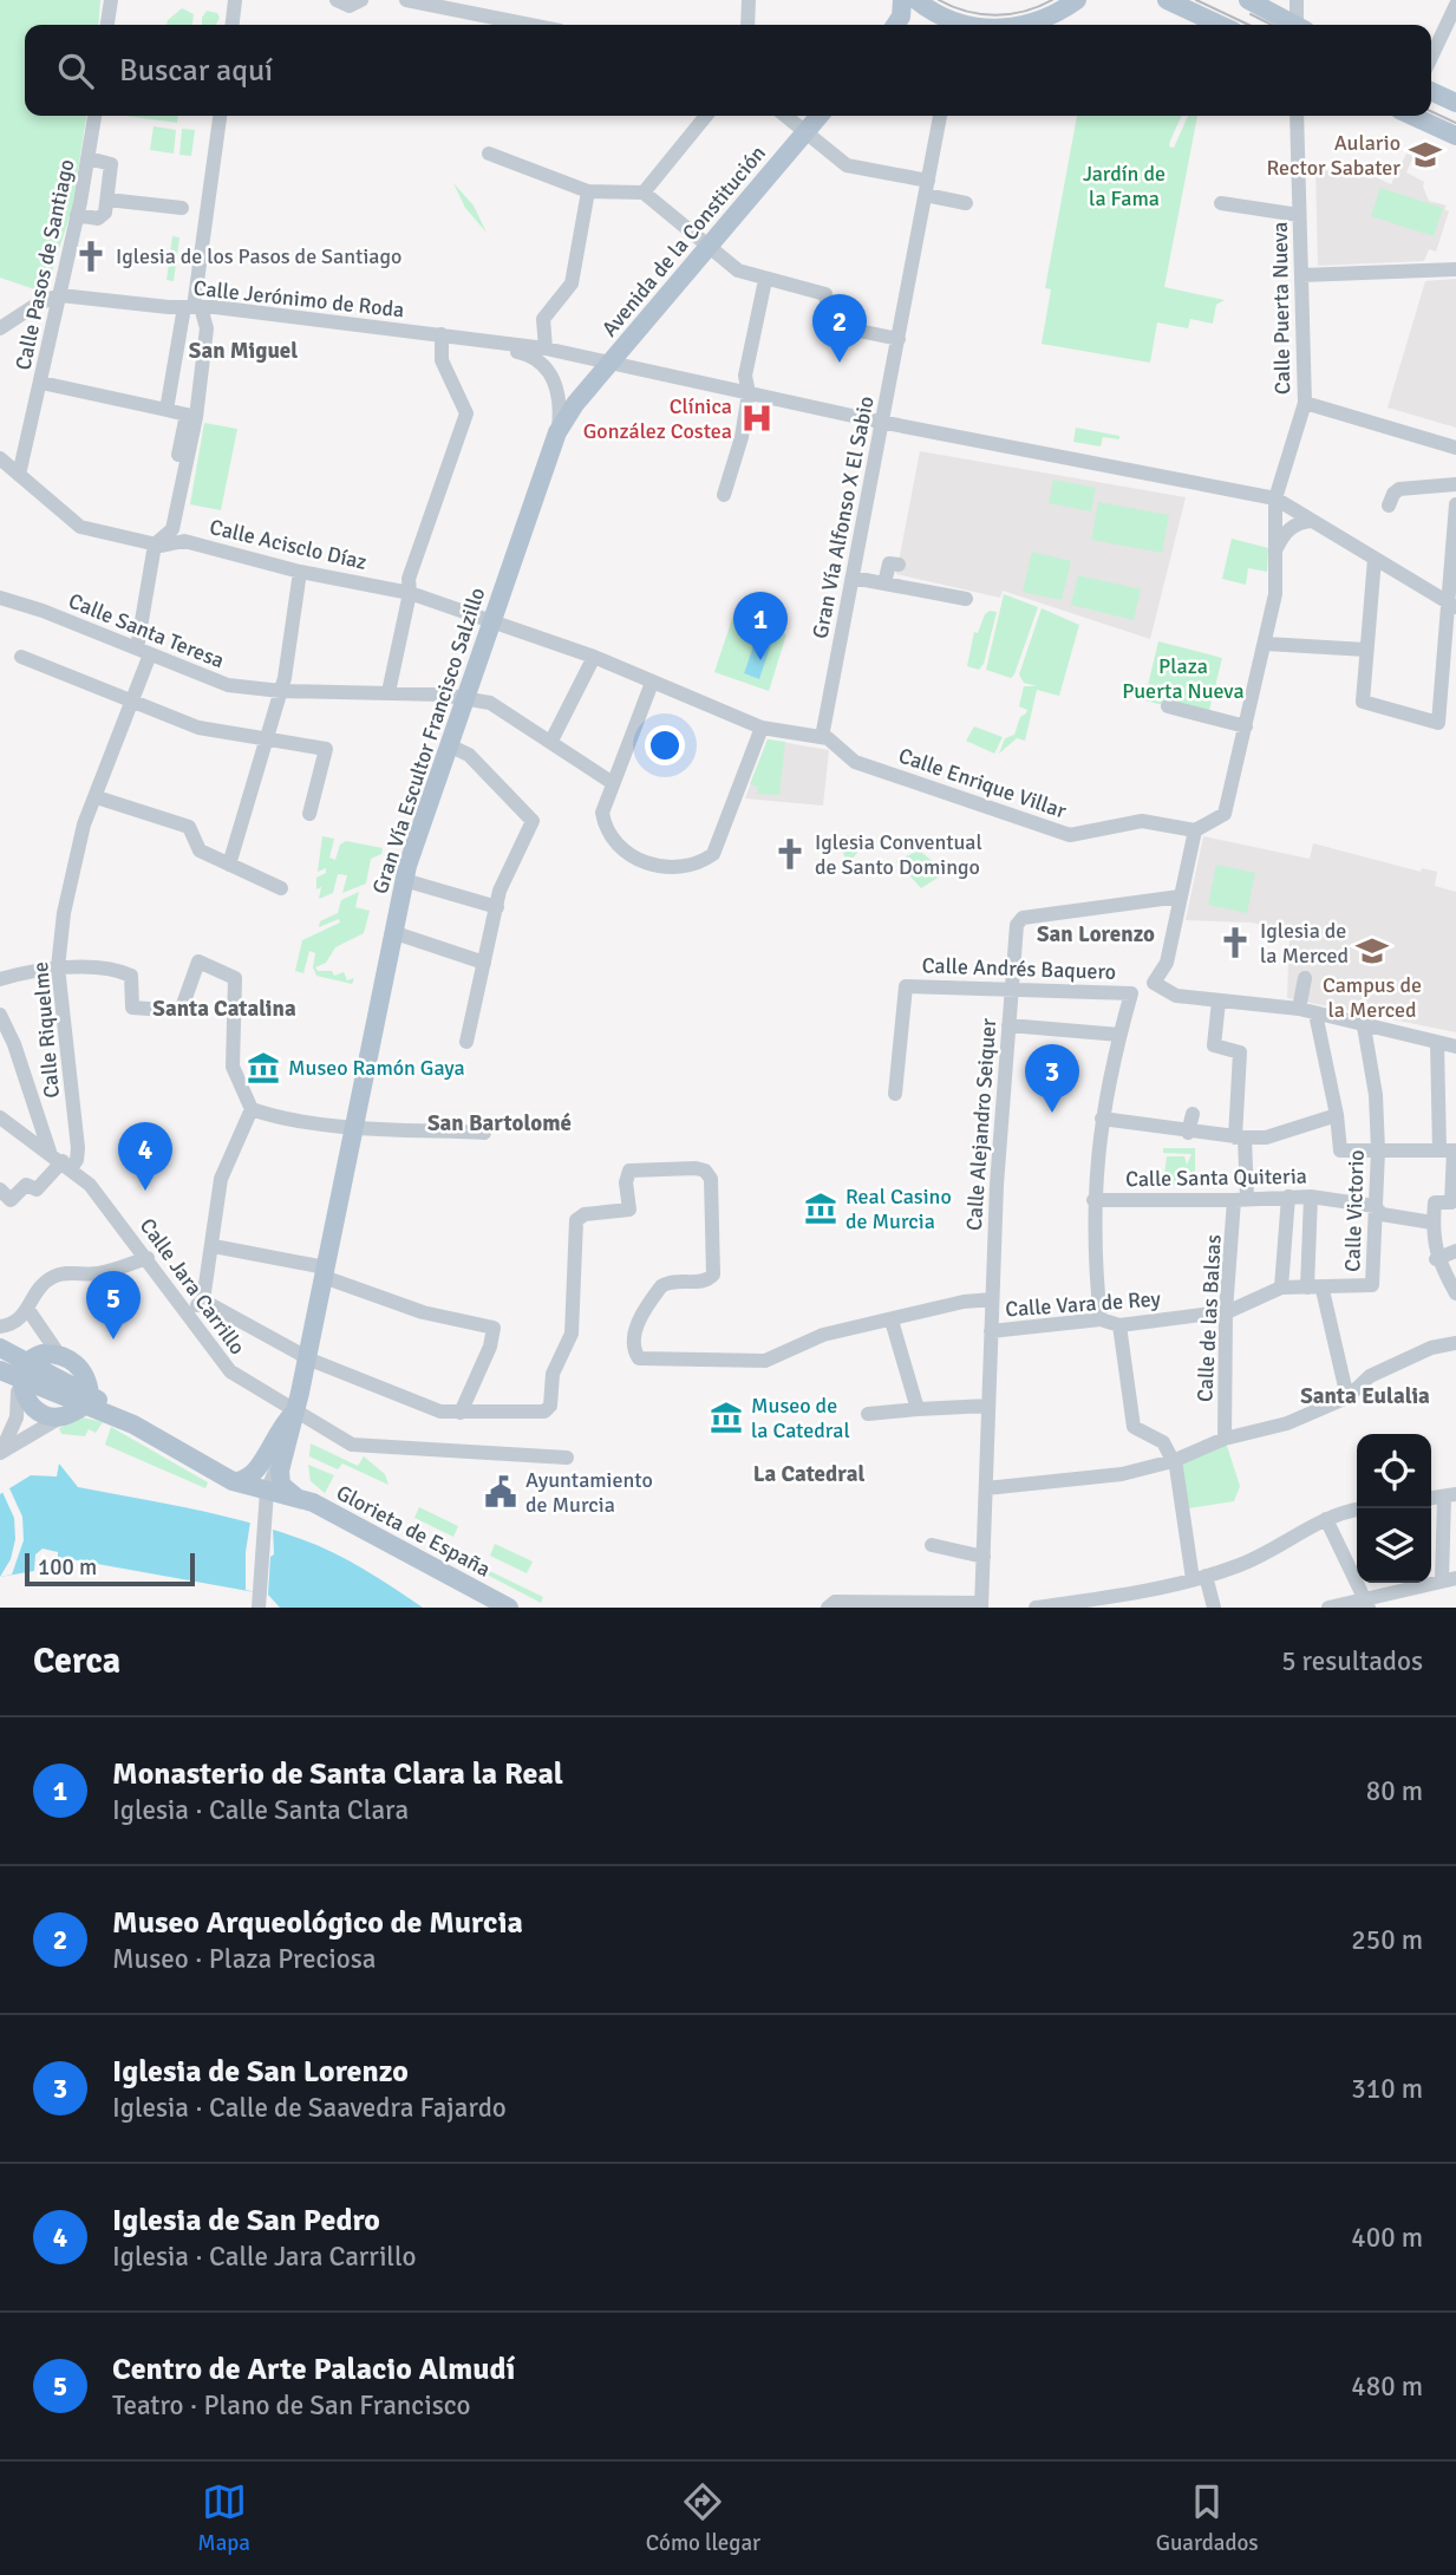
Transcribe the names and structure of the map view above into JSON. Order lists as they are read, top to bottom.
{
  "streets": {
    "main road": ["Avenida de la Constitución", "Gran Vía Escultor Francisco Salzillo", "Glorieta de España"],
    "street": [
      "Calle Pasos de Santiago",
      "Calle Jerónimo de Roda",
      "Calle Puerta Nueva",
      "Gran Vía Alfonso X El Sabio",
      "Calle Acisclo Díaz",
      "Calle Santa Teresa",
      "Calle Enrique Villar",
      "Calle Andrés Baquero",
      "Calle Riquelme",
      "Calle Alejandro Seiquer",
      "Calle Santa Quiteria",
      "Calle Victorio",
      "Calle Jara Carrillo",
      "Calle Vara de Rey",
      "Calle de las Balsas"
    ]
  },
  "crossings": [
    ["Avenida de la Constitución", "Calle Jerónimo de Roda"],
    ["Avenida de la Constitución", "Gran Vía Escultor Francisco Salzillo"],
    ["Calle Pasos de Santiago", "Calle Jerónimo de Roda"],
    ["Calle Pasos de Santiago", "Calle Acisclo Díaz"],
    ["Calle Jerónimo de Roda", "Calle Puerta Nueva"],
    ["Calle Jerónimo de Roda", "Gran Vía Alfonso X El Sabio"],
    ["Calle Jerónimo de Roda", "Calle Riquelme"],
    ["Calle Puerta Nueva", "Calle Enrique Villar"],
    ["Gran Vía Alfonso X El Sabio", "Calle Acisclo Díaz"],
    ["Gran Vía Alfonso X El Sabio", "Calle Enrique Villar"],
    ["Calle Acisclo Díaz", "Gran Vía Escultor Francisco Salzillo"],
    ["Calle Acisclo Díaz", "Calle Enrique Villar"],
    ["Calle Acisclo Díaz", "Calle Riquelme"],
    ["Calle Santa Teresa", "Gran Vía Escultor Francisco Salzillo"],
    ["Calle Santa Teresa", "Calle Riquelme"],
    ["Gran Vía Escultor Francisco Salzillo", "Calle Jara Carrillo"],
    ["Calle Andrés Baquero", "Calle Alejandro Seiquer"],
    ["Calle Riquelme", "Calle Jara Carrillo"],
    ["Calle Alejandro Seiquer", "Calle Vara de Rey"],
    ["Calle Santa Quiteria", "Calle Victorio"],
    ["Calle Santa Quiteria", "Calle de las Balsas"],
    ["Calle Vara de Rey", "Calle de las Balsas"]
  ],
  "districts": [
    "San Miguel",
    "San Lorenzo",
    "Santa Catalina",
    "San Bartolomé",
    "Santa Eulalia",
    "La Catedral"
  ],
  "parks": ["Jardín de la Fama", "Plaza Puerta Nueva"],
  "places": {
    "school or university": ["Aulario Rector Sabater", "Campus de la Merced"],
    "church": ["Iglesia de los Pasos de Santiago", "Iglesia Conventual de Santo Domingo", "Iglesia de la Merced"],
    "hospital": ["Clínica González Costea"],
    "museum": ["Museo Ramón Gaya", "Real Casino de Murcia", "Museo de la Catedral"],
    "public building": ["Ayuntamiento de Murcia"]
  },
  "scale_bar": "100 m",
  "page": {
    "search": "Buscar aquí",
    "pins": [
      "2",
      "1",
      "3",
      "4",
      "5"
    ],
    "scale": "100 m",
    "heading": ["Cerca", "5 resultados"],
    "list": [
      {
        "mark": "1",
        "name": "Monasterio de Santa Clara la Real",
        "note": "Iglesia · Calle Santa Clara",
        "value": "80 m"
      },
      {
        "mark": "2",
        "name": "Museo Arqueológico de Murcia",
        "note": "Museo · Plaza Preciosa",
        "value": "250 m"
      },
      {
        "mark": "3",
        "name": "Iglesia de San Lorenzo",
        "note": "Iglesia · Calle de Saavedra Fajardo",
        "value": "310 m"
      },
      {
        "mark": "4",
        "name": "Iglesia de San Pedro",
        "note": "Iglesia · Calle Jara Carrillo",
        "value": "400 m"
      },
      {
        "mark": "5",
        "name": "Centro de Arte Palacio Almudí",
        "note": "Teatro · Plano de San Francisco",
        "value": "480 m"
      }
    ],
    "nav": ["Mapa", "Cómo llegar", "Guardados"]
  }
}
